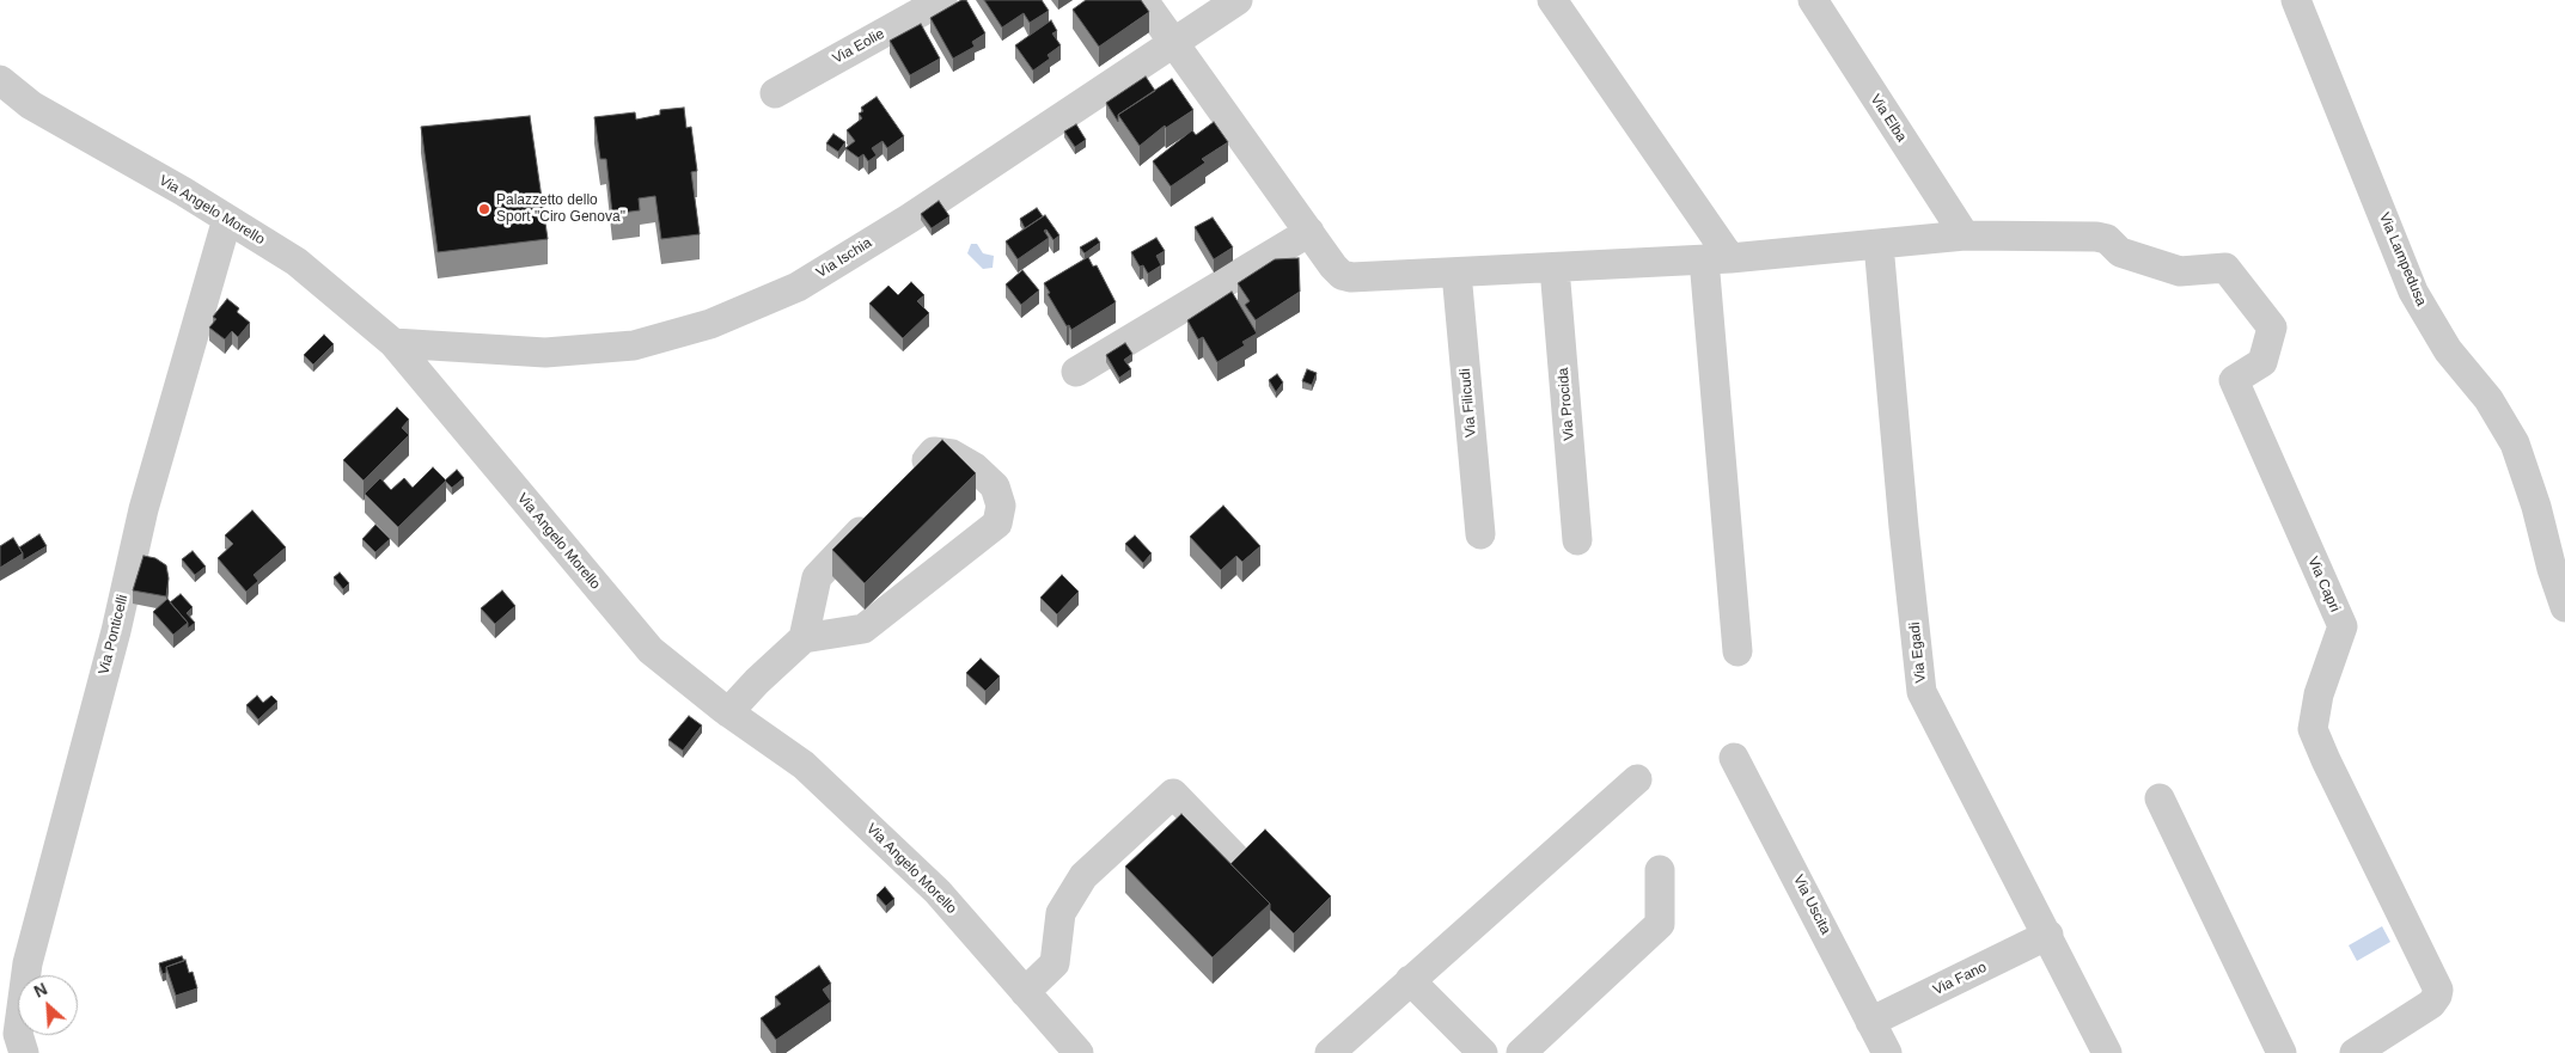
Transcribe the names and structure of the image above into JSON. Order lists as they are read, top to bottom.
{
  "streets": {
    "street": [
      "Via Eolie",
      "Via Elba",
      "Via Angelo Morello",
      "Via Ischia",
      "Via Lampedusa",
      "Via Filicudi",
      "Via Procida",
      "Via Capri",
      "Via Ponticelli",
      "Via Egadi",
      "Via Uscita",
      "Via Fano"
    ]
  },
  "crossings": [
    ["Via Elba", "Via Capri"],
    ["Via Angelo Morello", "Via Ischia"],
    ["Via Angelo Morello", "Via Ponticelli"],
    ["Via Egadi", "Via Fano"],
    ["Via Uscita", "Via Fano"]
  ],
  "places": ["Palazzetto dello Sport \"Ciro Genova\""],
  "north": "top left"
}
